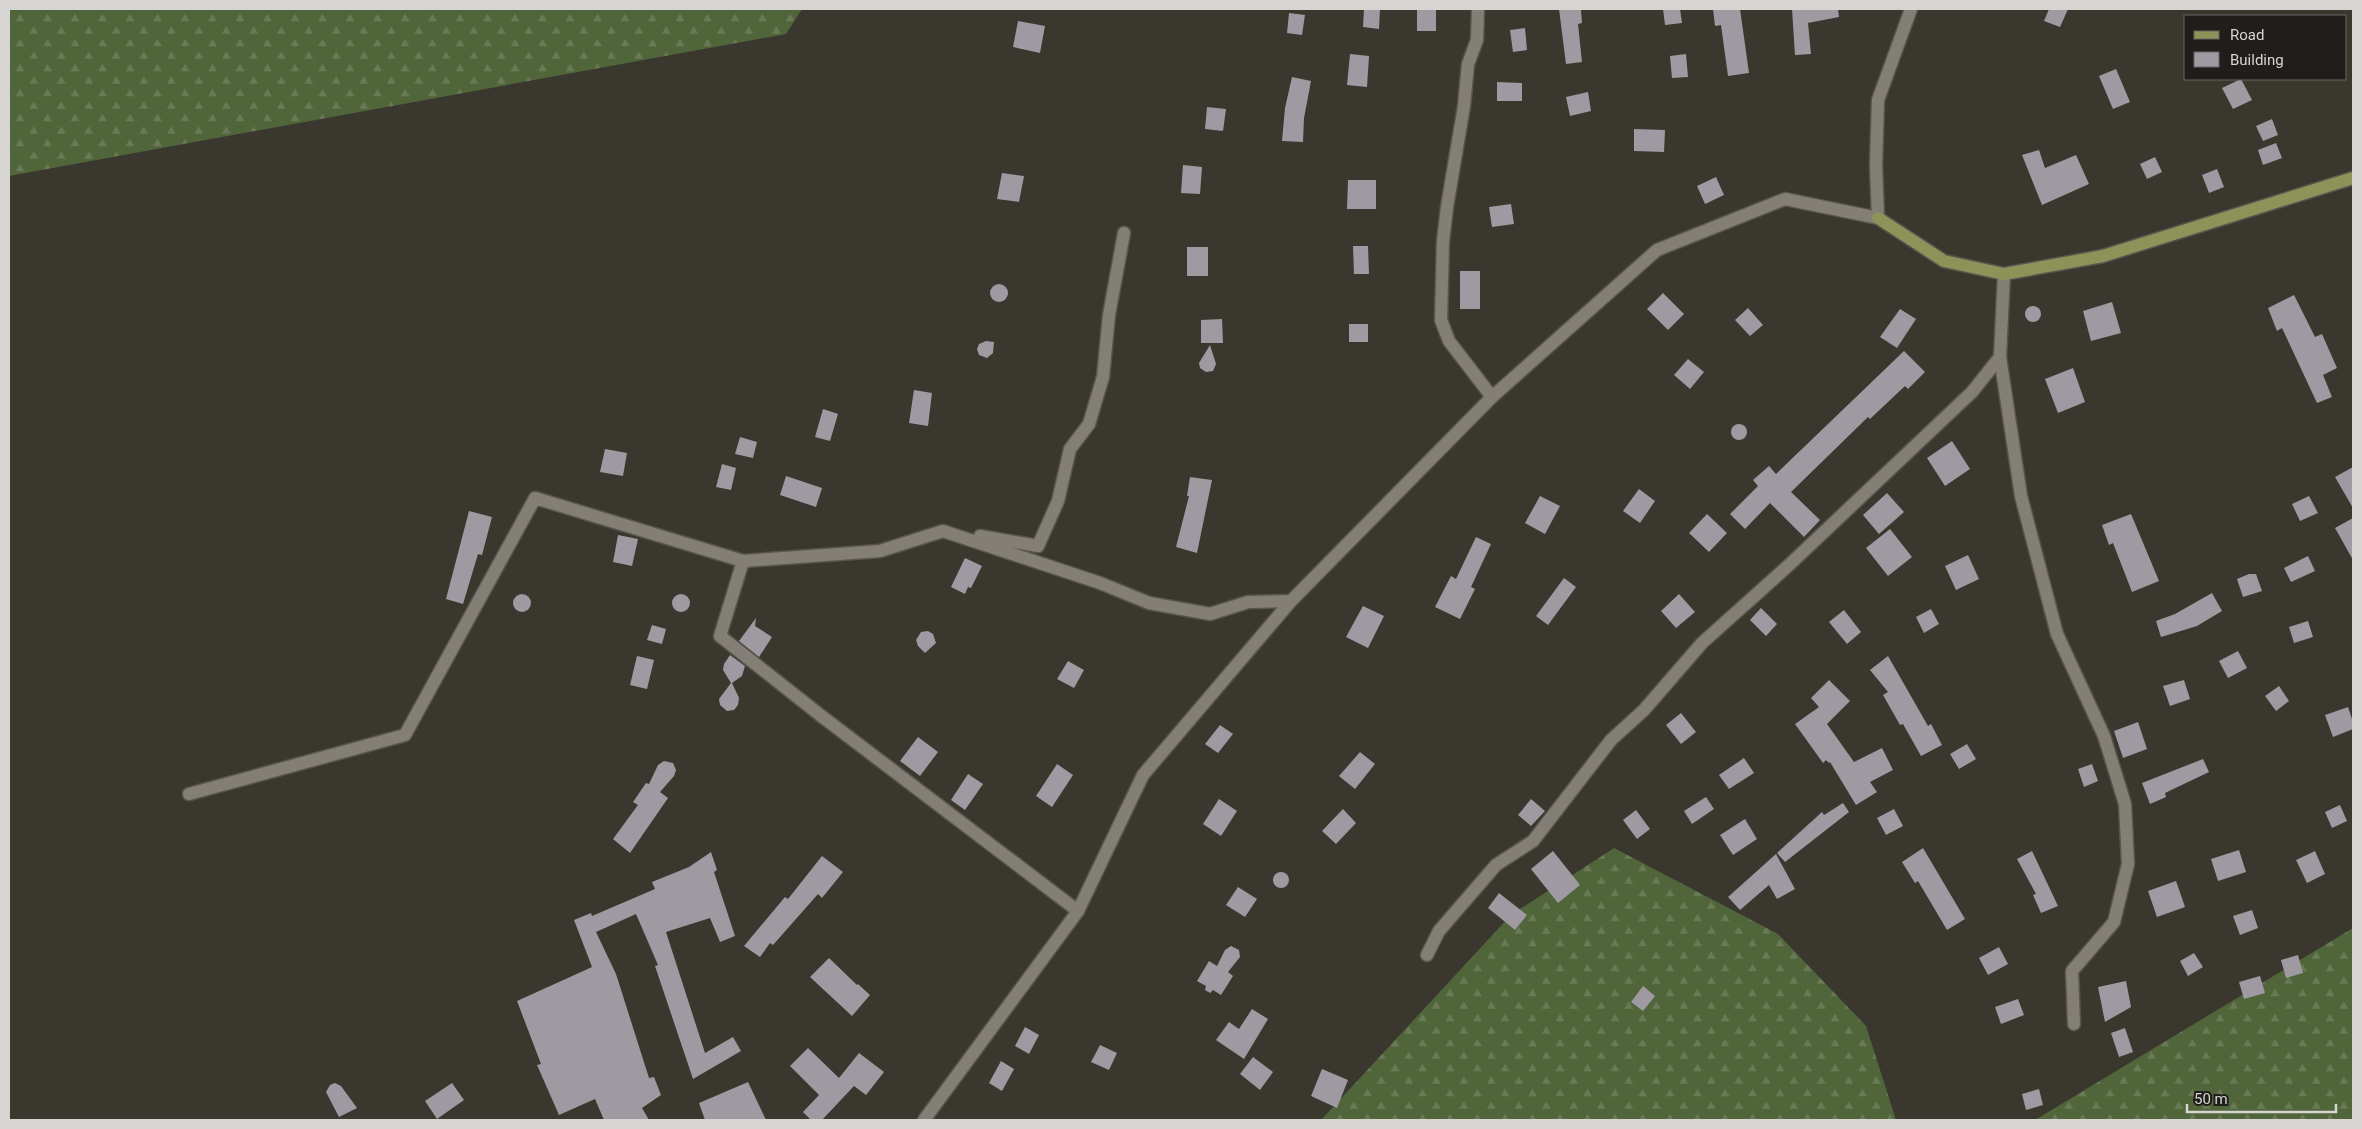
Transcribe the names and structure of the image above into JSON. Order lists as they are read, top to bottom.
{
  "legend": ["Road", "Building"],
  "scale_bar": "50 m"
}
